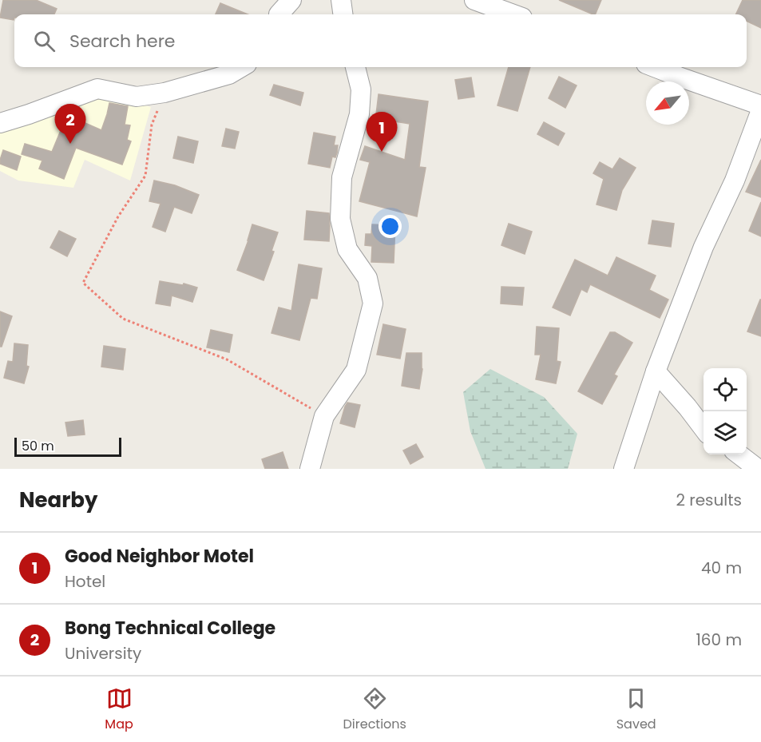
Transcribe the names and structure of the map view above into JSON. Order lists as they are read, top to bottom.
{
  "scale_bar": "50 m",
  "north": "bottom left",
  "page": {
    "search": "Search here",
    "pins": ["2", "1"],
    "scale": "50 m",
    "heading": ["Nearby", "2 results"],
    "list": [
      {
        "mark": "1",
        "name": "Good Neighbor Motel",
        "note": "Hotel",
        "value": "40 m"
      },
      {
        "mark": "2",
        "name": "Bong Technical College",
        "note": "University",
        "value": "160 m"
      }
    ],
    "nav": ["Map", "Directions", "Saved"]
  }
}
